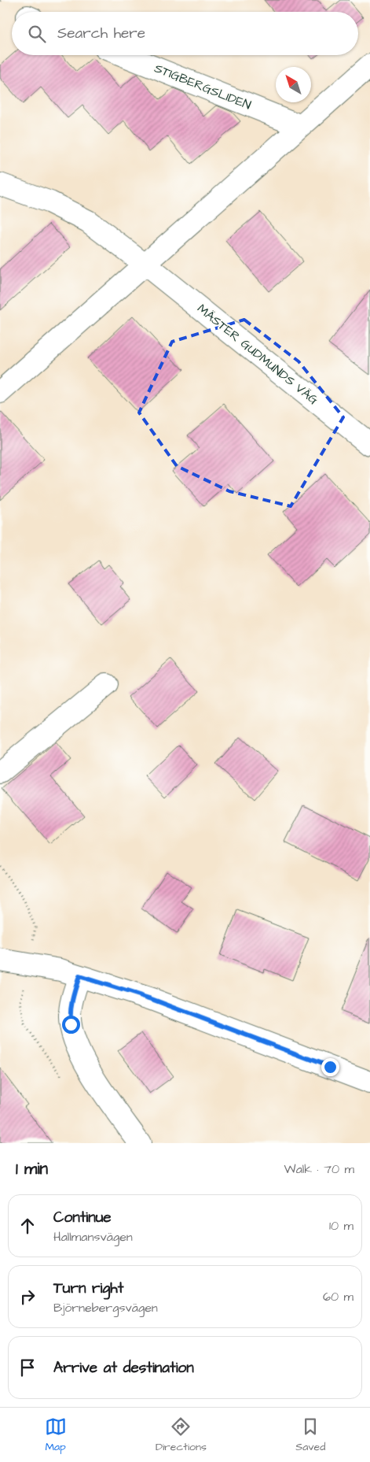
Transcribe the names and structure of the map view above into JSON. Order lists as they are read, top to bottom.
{
  "streets": {
    "street": ["STIGBERGSLIDEN", "MÄSTER GUDMUNDS VÄG"]
  },
  "north": "top left",
  "page": {
    "search": "Search here",
    "heading": ["1 min", "Walk · 70 m"],
    "list": [
      ["Continue", "Hallmansvägen", "10 m"],
      ["Turn right", "Björnebergsvägen", "60 m"],
      "Arrive at destination"
    ],
    "nav": ["Map", "Directions", "Saved"]
  }
}
